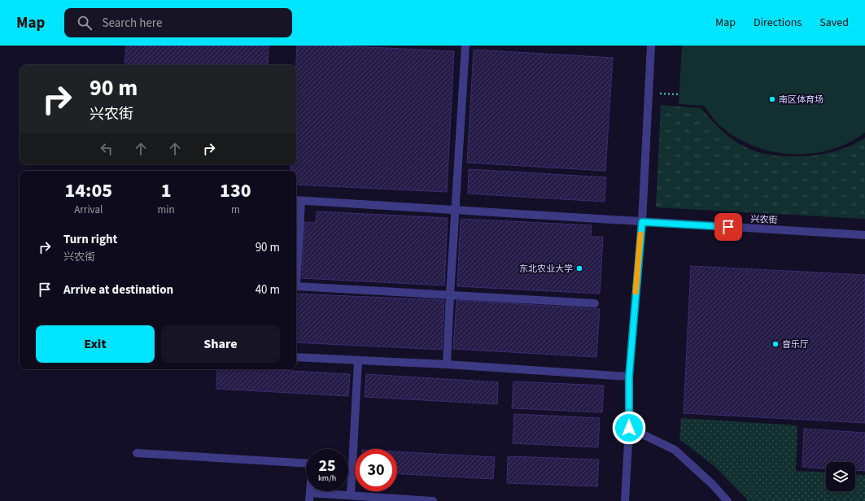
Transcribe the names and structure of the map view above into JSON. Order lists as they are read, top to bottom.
{
  "streets": {
    "street": ["兴农街"]
  },
  "places": ["南区体育场", "东北农业大学", "音乐厅"],
  "page": {
    "header": "Map",
    "search": "Search here",
    "nav": ["Map", "Directions", "Saved"],
    "turn": ["90 m", "兴农街"],
    "eta": [
      "14:05",
      "Arrival",
      "1",
      "min",
      "130",
      "m"
    ],
    "list": [
      {
        "name": "Turn right",
        "note": "兴农街",
        "value": "90 m"
      },
      {
        "name": "Arrive at destination",
        "value": "40 m"
      }
    ],
    "buttons": ["Exit", "Share"],
    "speed": "25 km/h",
    "limit": "30"
  }
}
